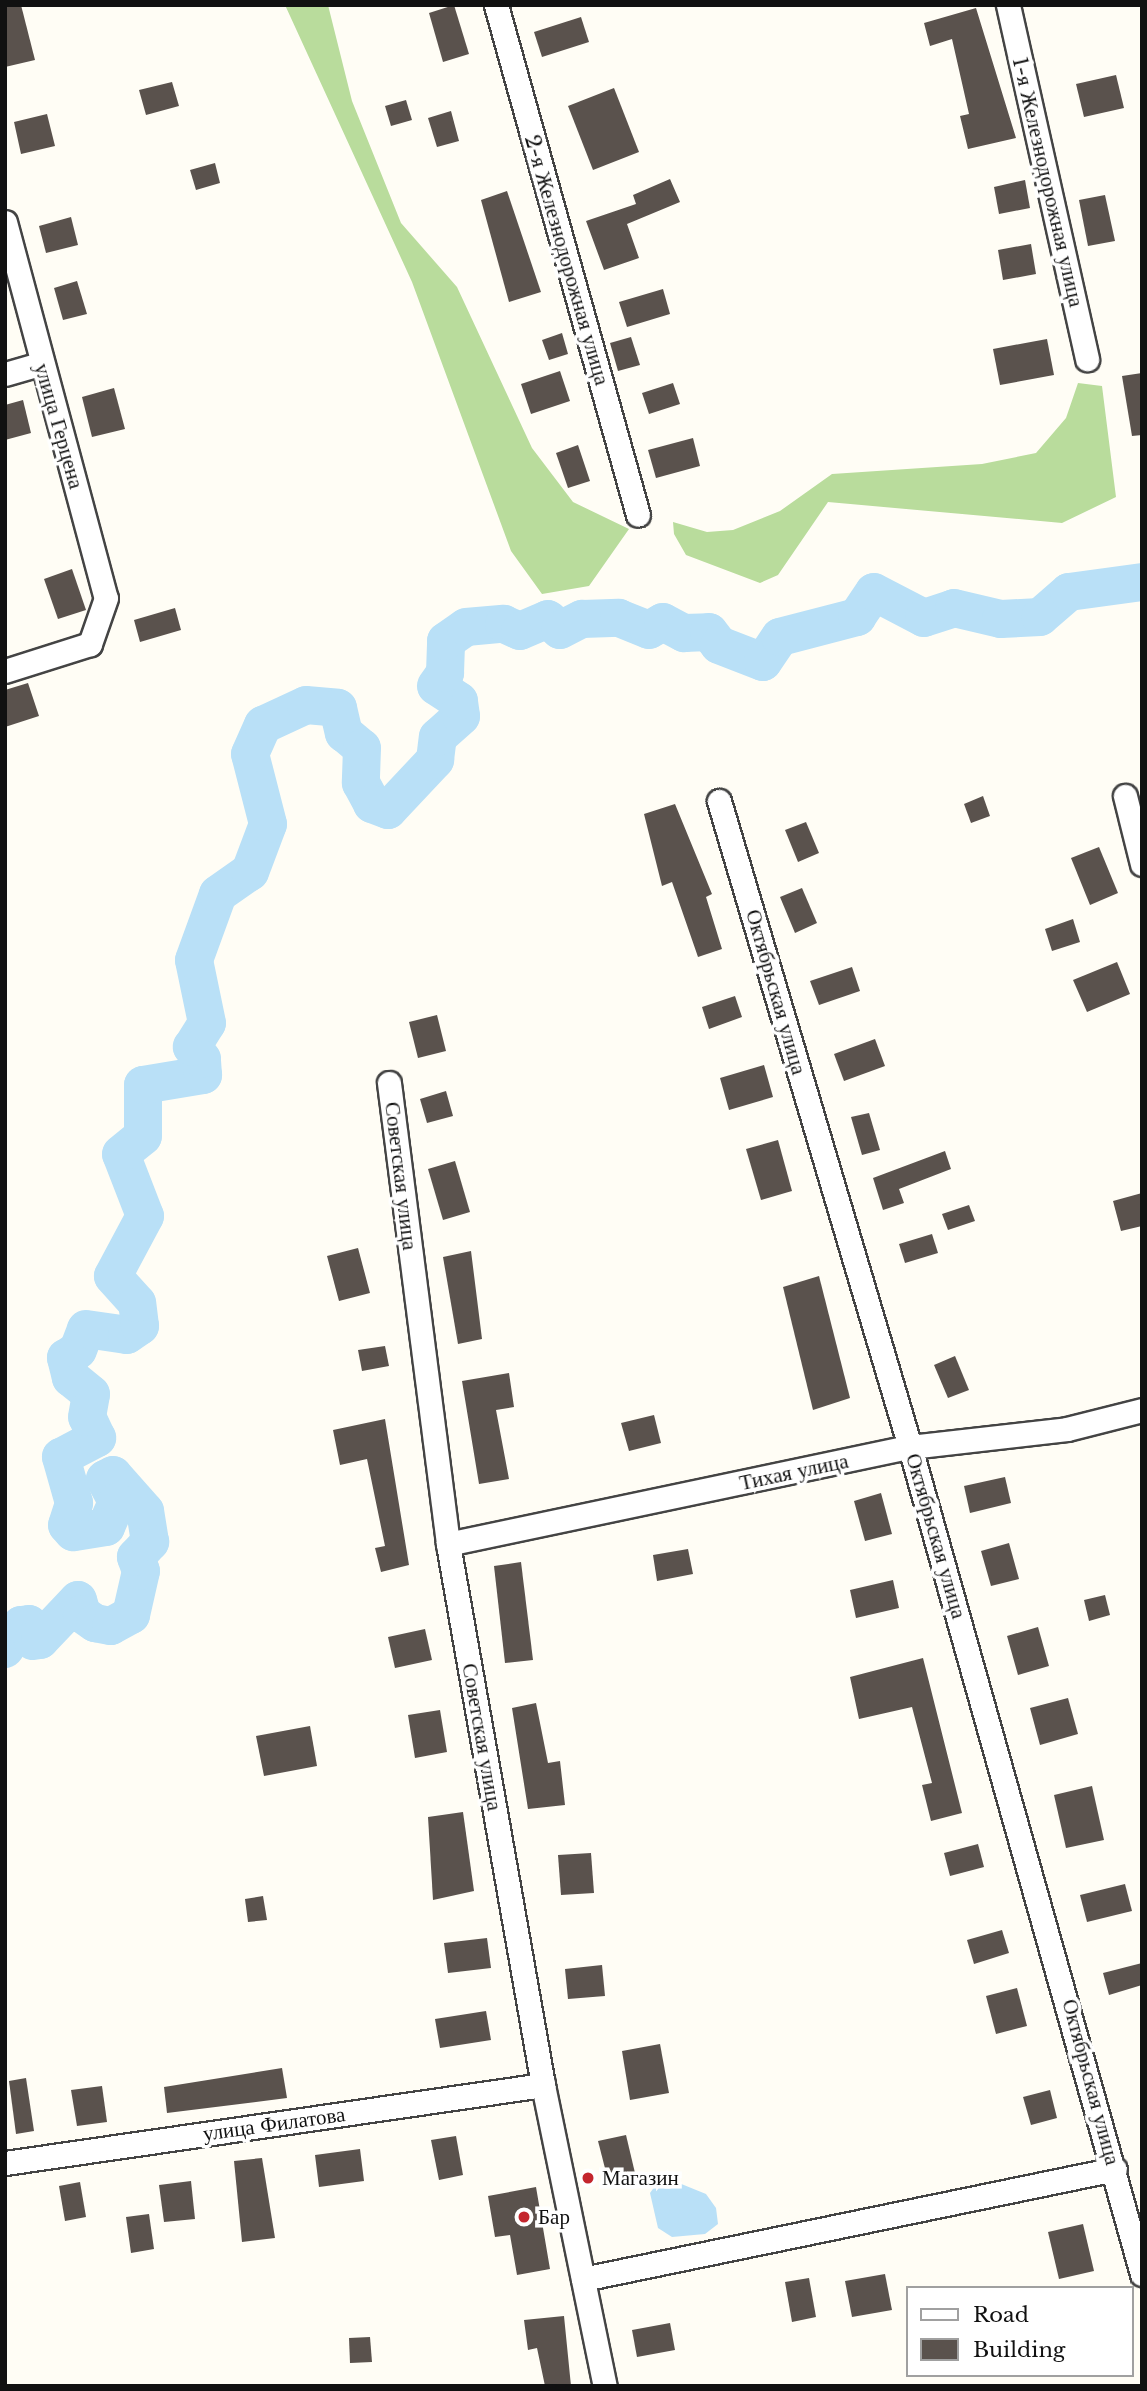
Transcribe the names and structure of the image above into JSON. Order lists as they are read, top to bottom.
{
  "streets": {
    "street": [
      "1-я Железнодорожная улица",
      "2-я Железнодорожная улица",
      "улица Герцена",
      "Октябрьская улица",
      "Советская улица",
      "Тихая улица",
      "улица Филатова"
    ]
  },
  "crossings": [
    ["Октябрьская улица", "Тихая улица"],
    ["Советская улица", "Тихая улица"],
    ["Советская улица", "улица Филатова"]
  ],
  "places": ["Магазин", "Бар"],
  "legend": ["Road", "Building"]
}
